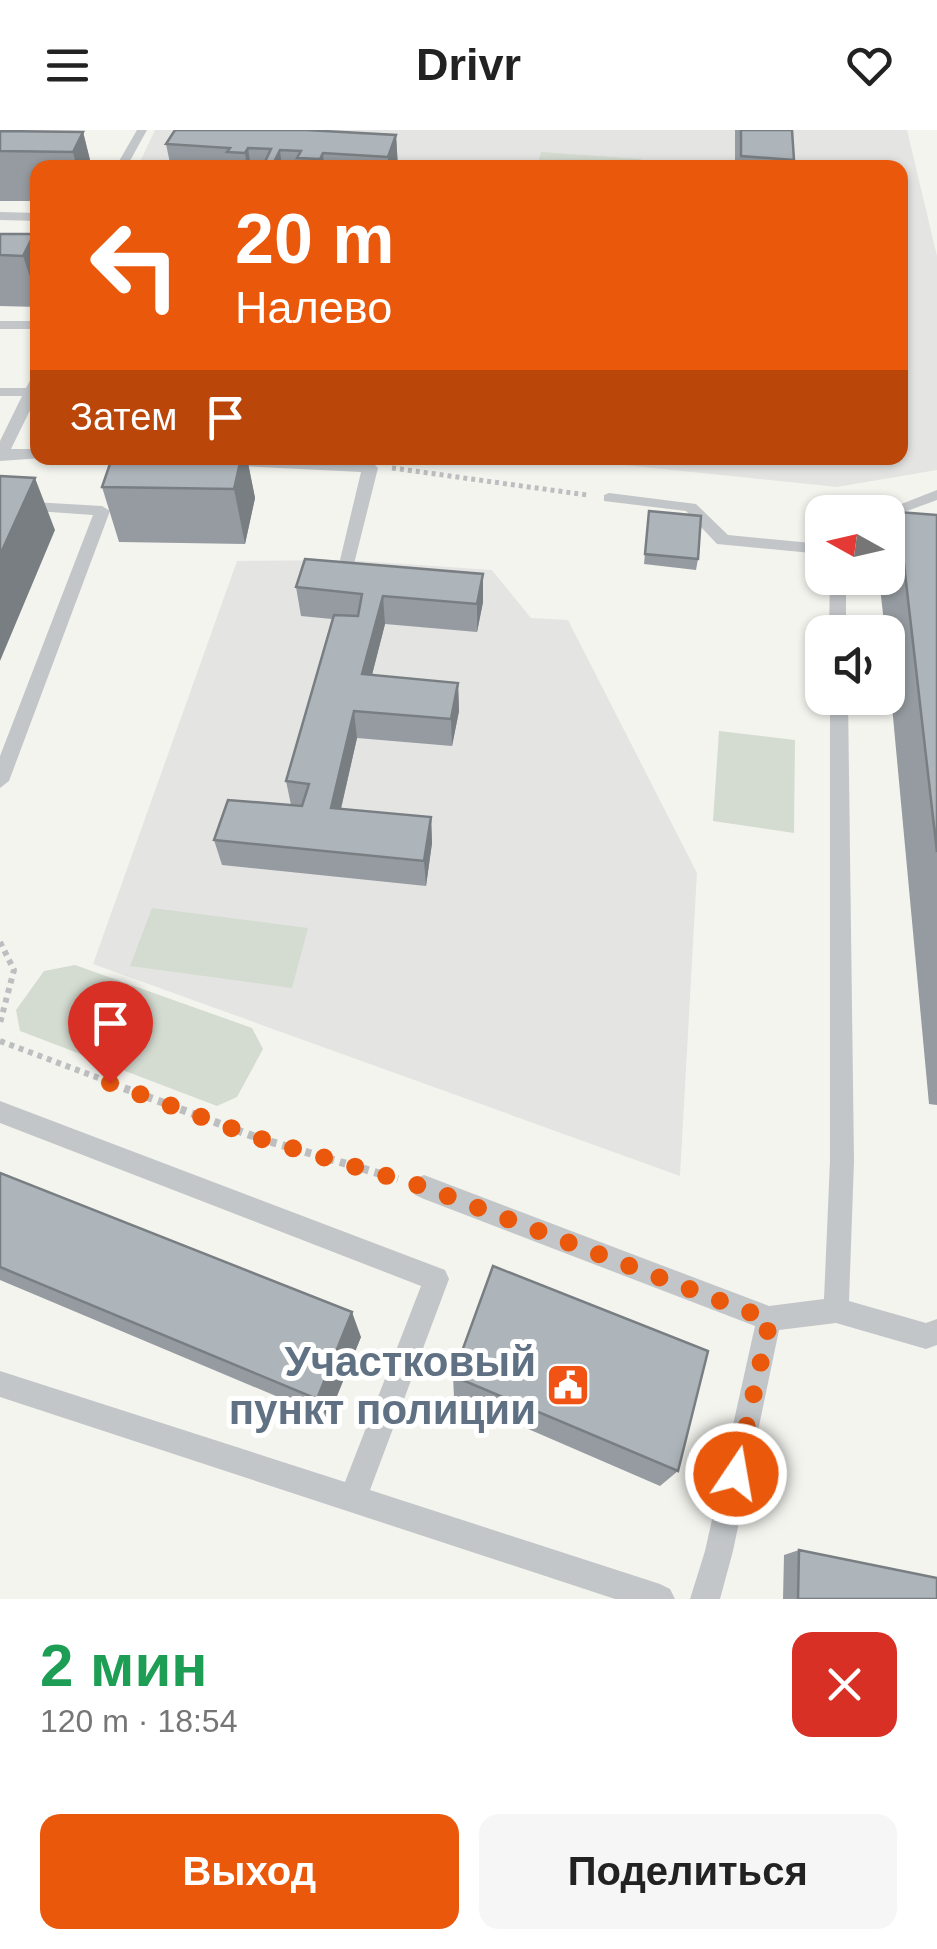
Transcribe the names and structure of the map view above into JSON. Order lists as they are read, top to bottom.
{
  "places": {
    "public building": ["Участковый пункт полиции"]
  },
  "north": "left",
  "page": {
    "header": "Drivr",
    "turn": ["20 m", "Налево"],
    "then": "Затем",
    "heading": ["2 мин", "120 m · 18:54"],
    "buttons": ["Выход", "Поделиться"]
  }
}
